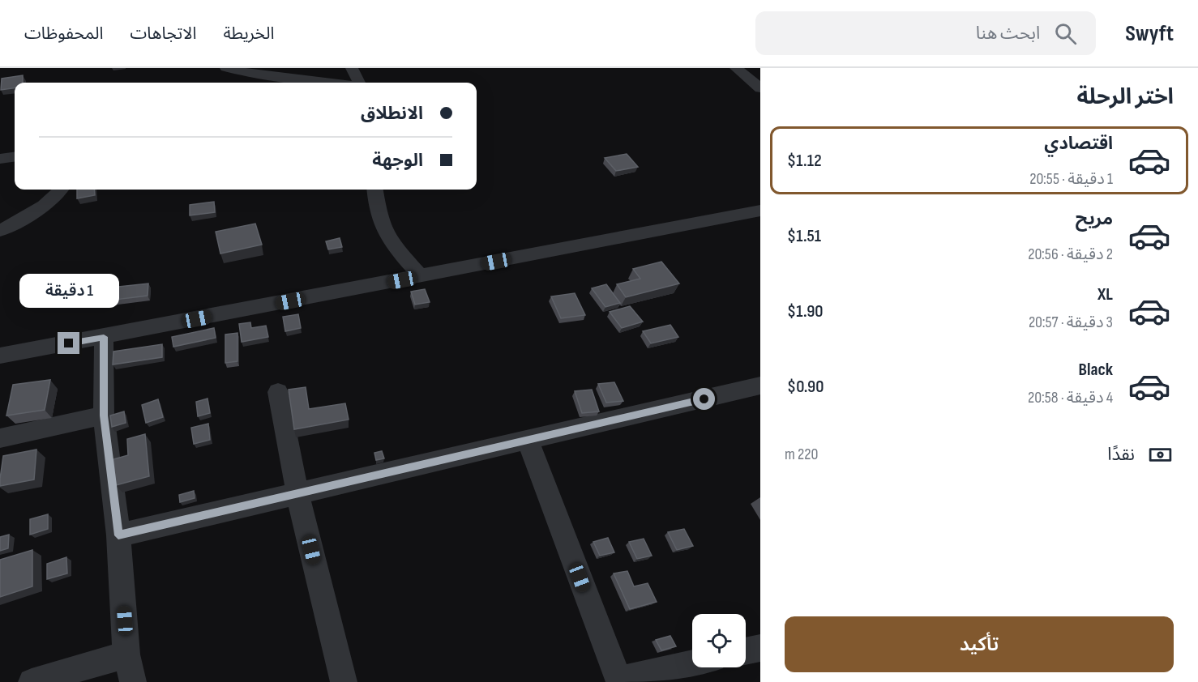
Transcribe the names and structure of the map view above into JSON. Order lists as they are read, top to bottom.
{
  "page": {
    "header": "Swyft",
    "search": "ابحث هنا",
    "nav": ["الخريطة", "الاتجاهات", "المحفوظات"],
    "heading": "اختر الرحلة",
    "banner": ["الانطلاق", "الوجهة"],
    "list": [
      {
        "name": "اقتصادي",
        "note": "1 دقيقة · 20:55",
        "value": "$1.12"
      },
      {
        "name": "مريح",
        "note": "2 دقيقة · 20:56",
        "value": "$1.51"
      },
      {
        "name": "XL",
        "note": "3 دقيقة · 20:57",
        "value": "$1.90"
      },
      {
        "name": "Black",
        "note": "4 دقيقة · 20:58",
        "value": "$0.90"
      }
    ],
    "bubble": "1 دقيقة",
    "pay": ["نقدًا", "220 m"],
    "buttons": "تأكيد"
  }
}
